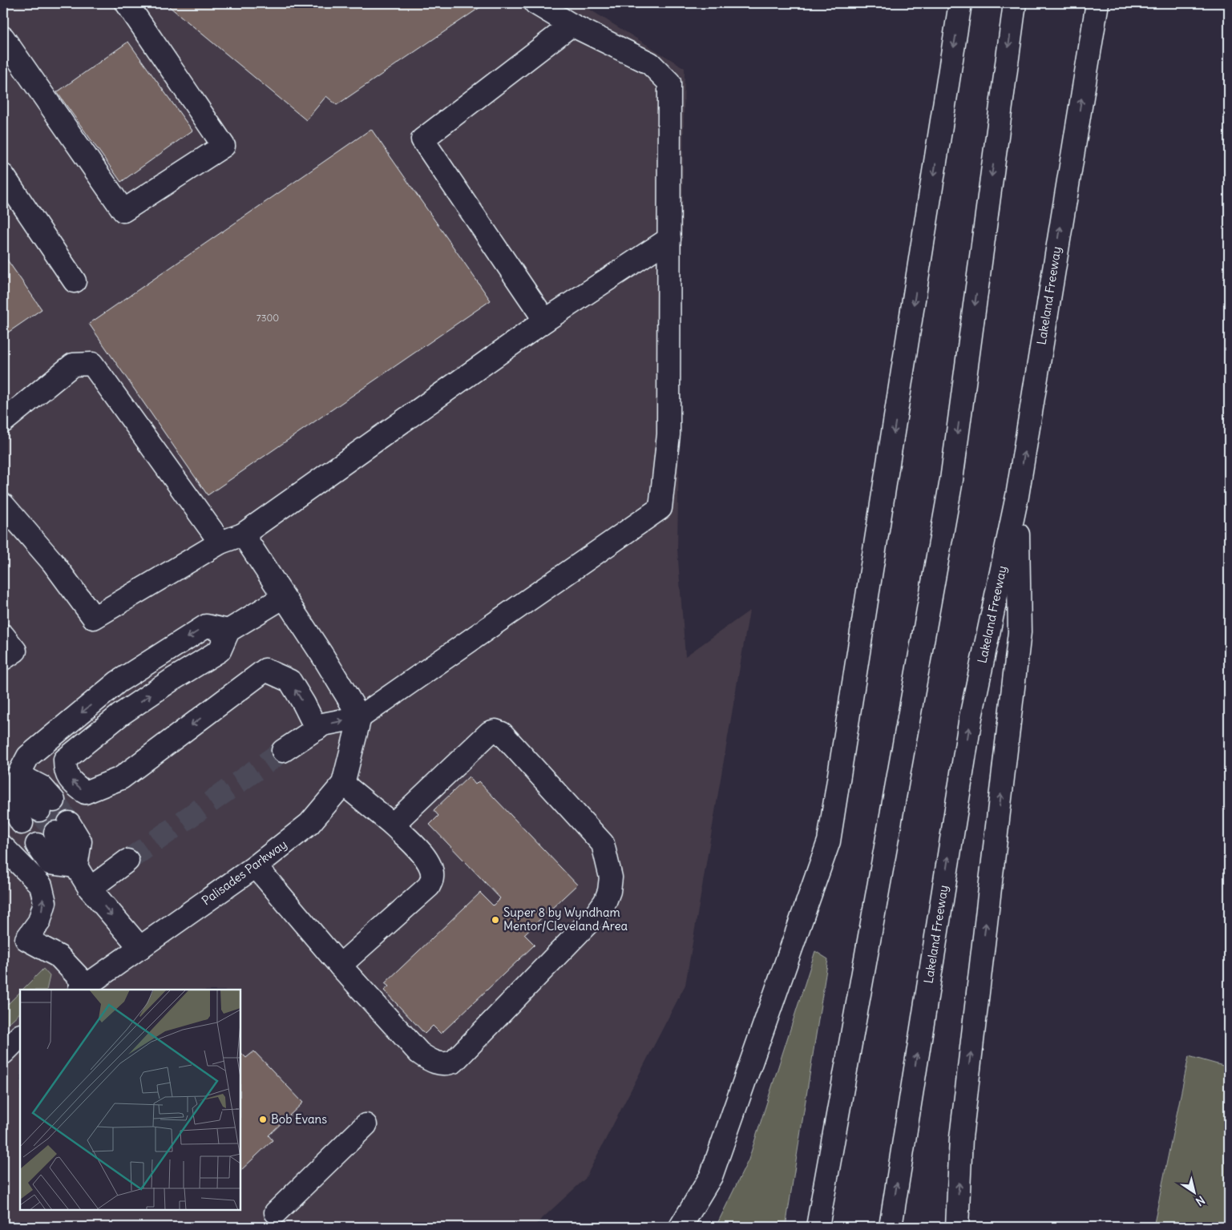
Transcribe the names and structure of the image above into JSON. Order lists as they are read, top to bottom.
{
  "streets": {
    "main road": ["Lakeland Freeway", "Palisades Parkway"]
  },
  "places": ["Super 8 by Wyndham Mentor/Cleveland Area", "Bob Evans"],
  "house_numbers": ["7300"],
  "north": "bottom right"
}
